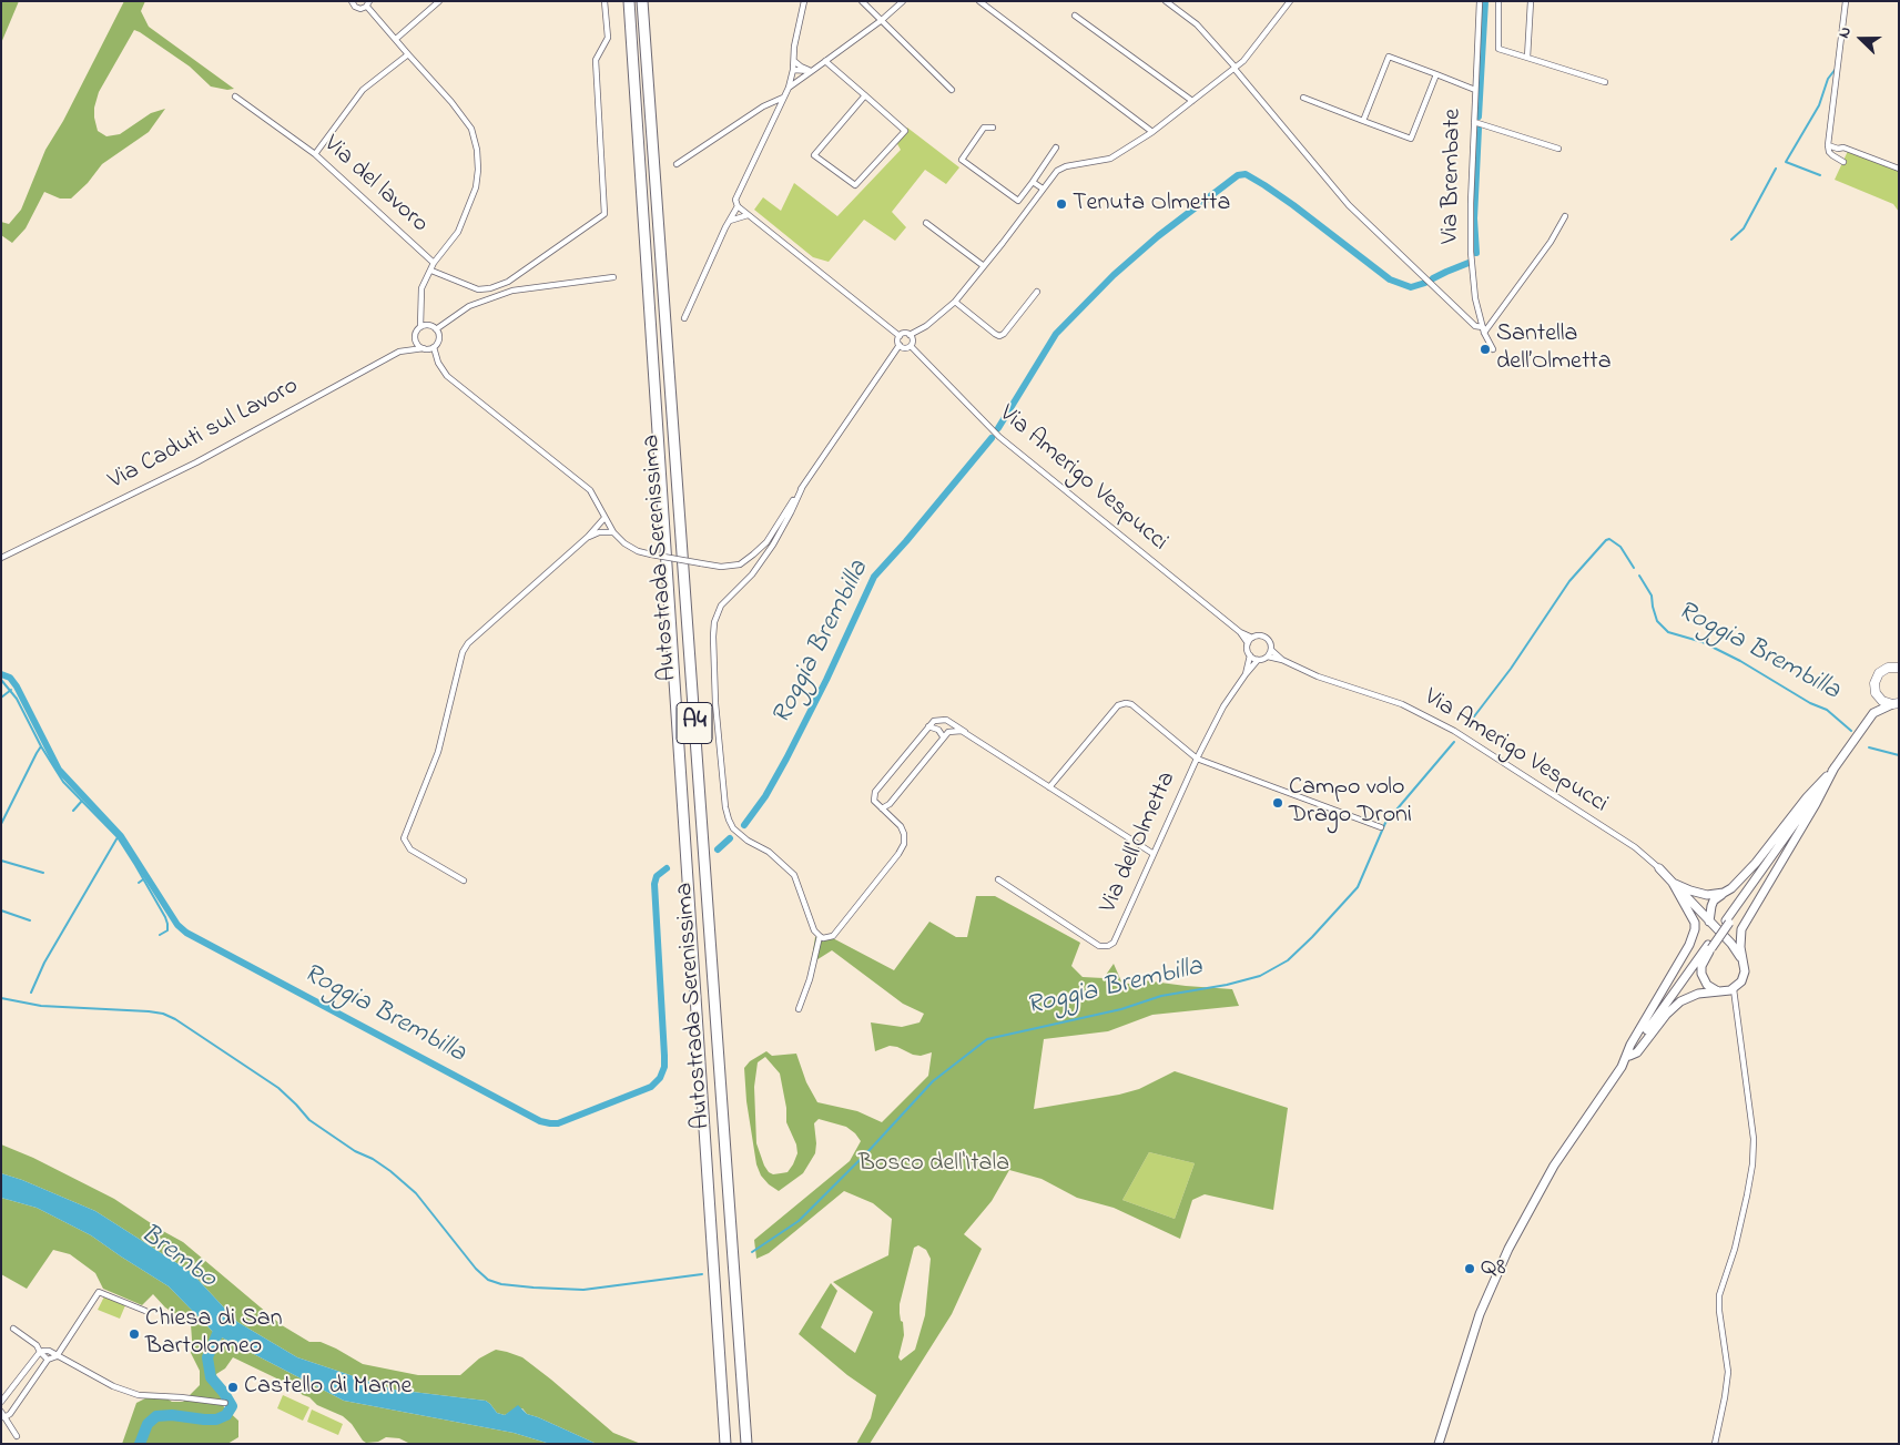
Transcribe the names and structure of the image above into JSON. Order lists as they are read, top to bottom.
{
  "streets": {
    "highway": ["Autostrada Serenissima", "A4"],
    "street": [
      "Via Brembate",
      "Via del lavoro",
      "Via Caduti sul Lavoro",
      "Via Amerigo Vespucci",
      "Via dell'Olmetta"
    ]
  },
  "crossings": [
    ["Via del lavoro", "Via Caduti sul Lavoro"],
    ["Via Amerigo Vespucci", "Via dell'Olmetta"]
  ],
  "water": ["Roggia Brembilla", "Brembo"],
  "parks": ["Bosco dell'Itala"],
  "places": [
    "Tenuta Olmetta",
    "Santella dell’Olmetta",
    "Campo volo Drago Droni",
    "Q8",
    "Chiesa di San Bartolomeo",
    "Castello di Marne"
  ],
  "north": "left"
}
